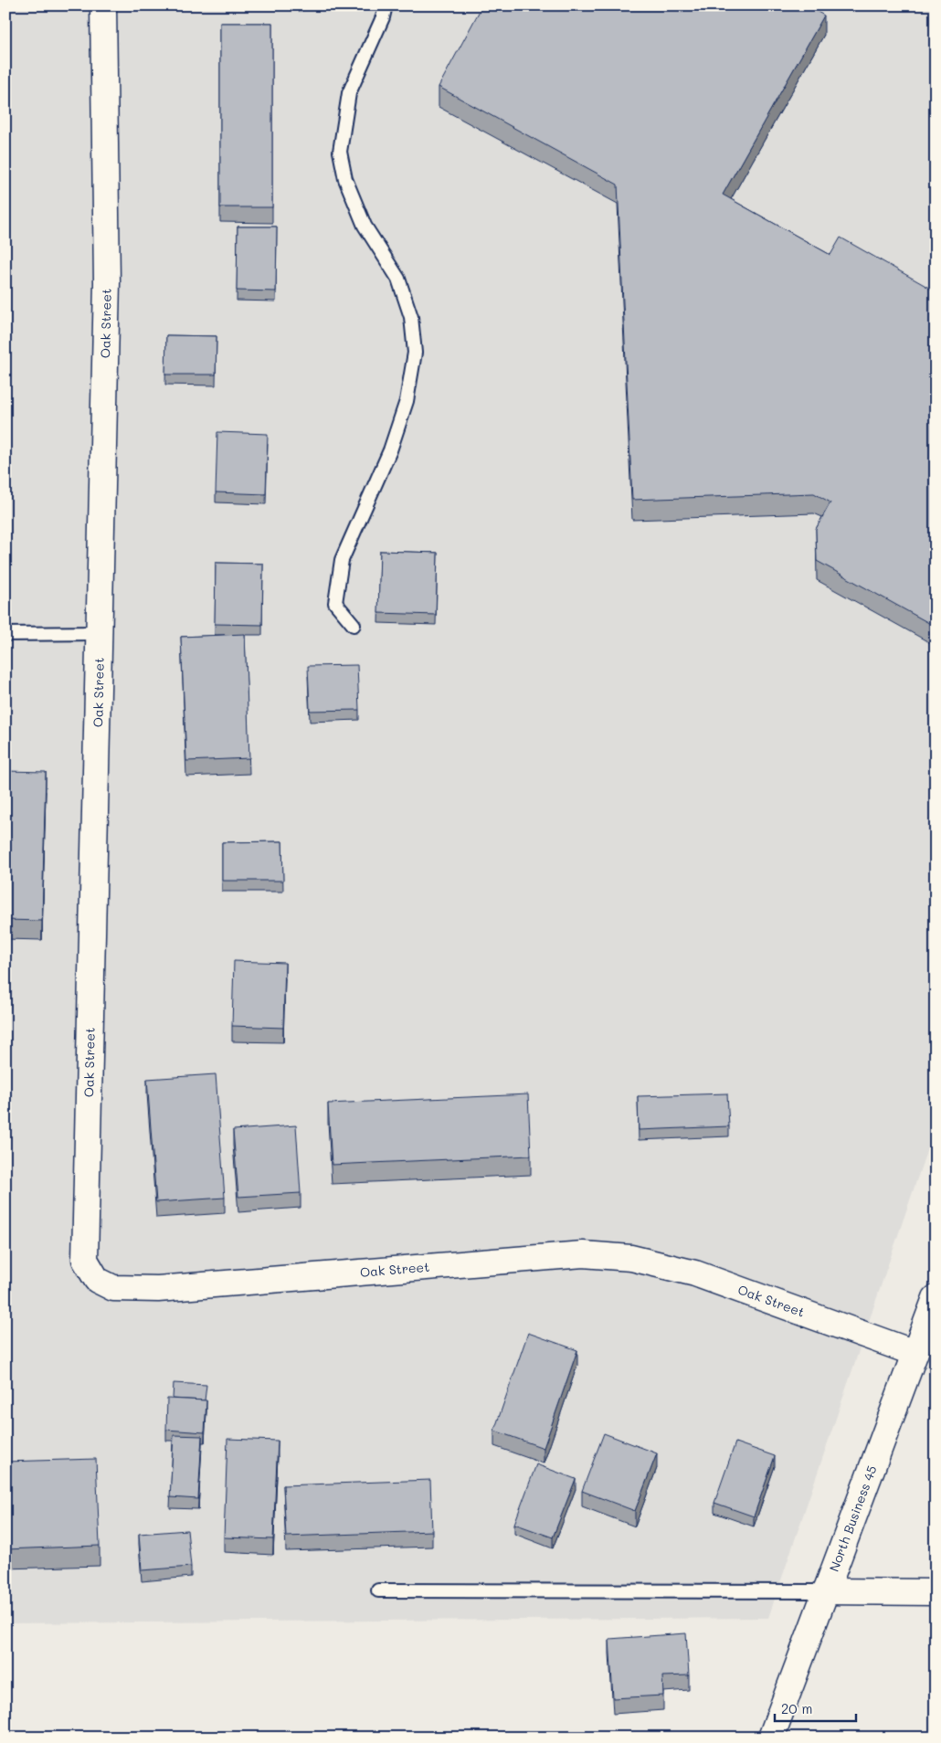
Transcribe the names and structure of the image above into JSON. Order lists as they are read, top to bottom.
{
  "streets": {
    "street": ["Oak Street", "North Business 45"]
  },
  "crossings": [
    ["Oak Street", "North Business 45"]
  ],
  "scale_bar": "20 m"
}
